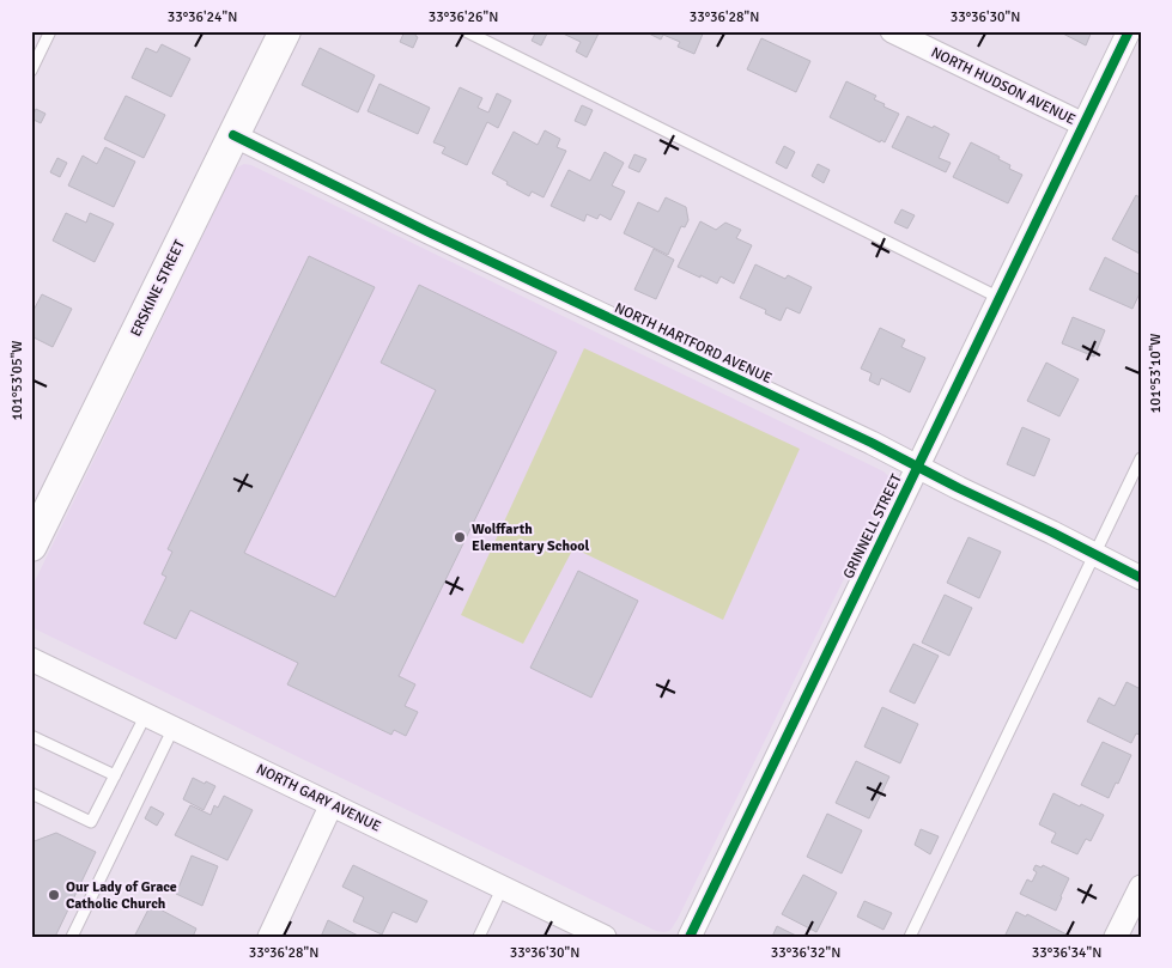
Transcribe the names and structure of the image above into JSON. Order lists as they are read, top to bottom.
{
  "streets": {
    "street": [
      "NORTH HUDSON AVENUE",
      "ERSKINE STREET",
      "NORTH HARTFORD AVENUE",
      "GRINNELL STREET",
      "NORTH GARY AVENUE"
    ]
  },
  "crossings": [
    ["NORTH HUDSON AVENUE", "GRINNELL STREET"],
    ["ERSKINE STREET", "NORTH HARTFORD AVENUE"],
    ["NORTH HARTFORD AVENUE", "GRINNELL STREET"]
  ],
  "places": ["Wolffarth Elementary School", "Our Lady of Grace Catholic Church"],
  "coordinates": [
    "33°36'24\"N",
    "33°36'26\"N",
    "33°36'28\"N",
    "33°36'30\"N",
    "101°53'10\"W",
    "101°53'05\"W",
    "33°36'32\"N",
    "33°36'34\"N"
  ]
}
